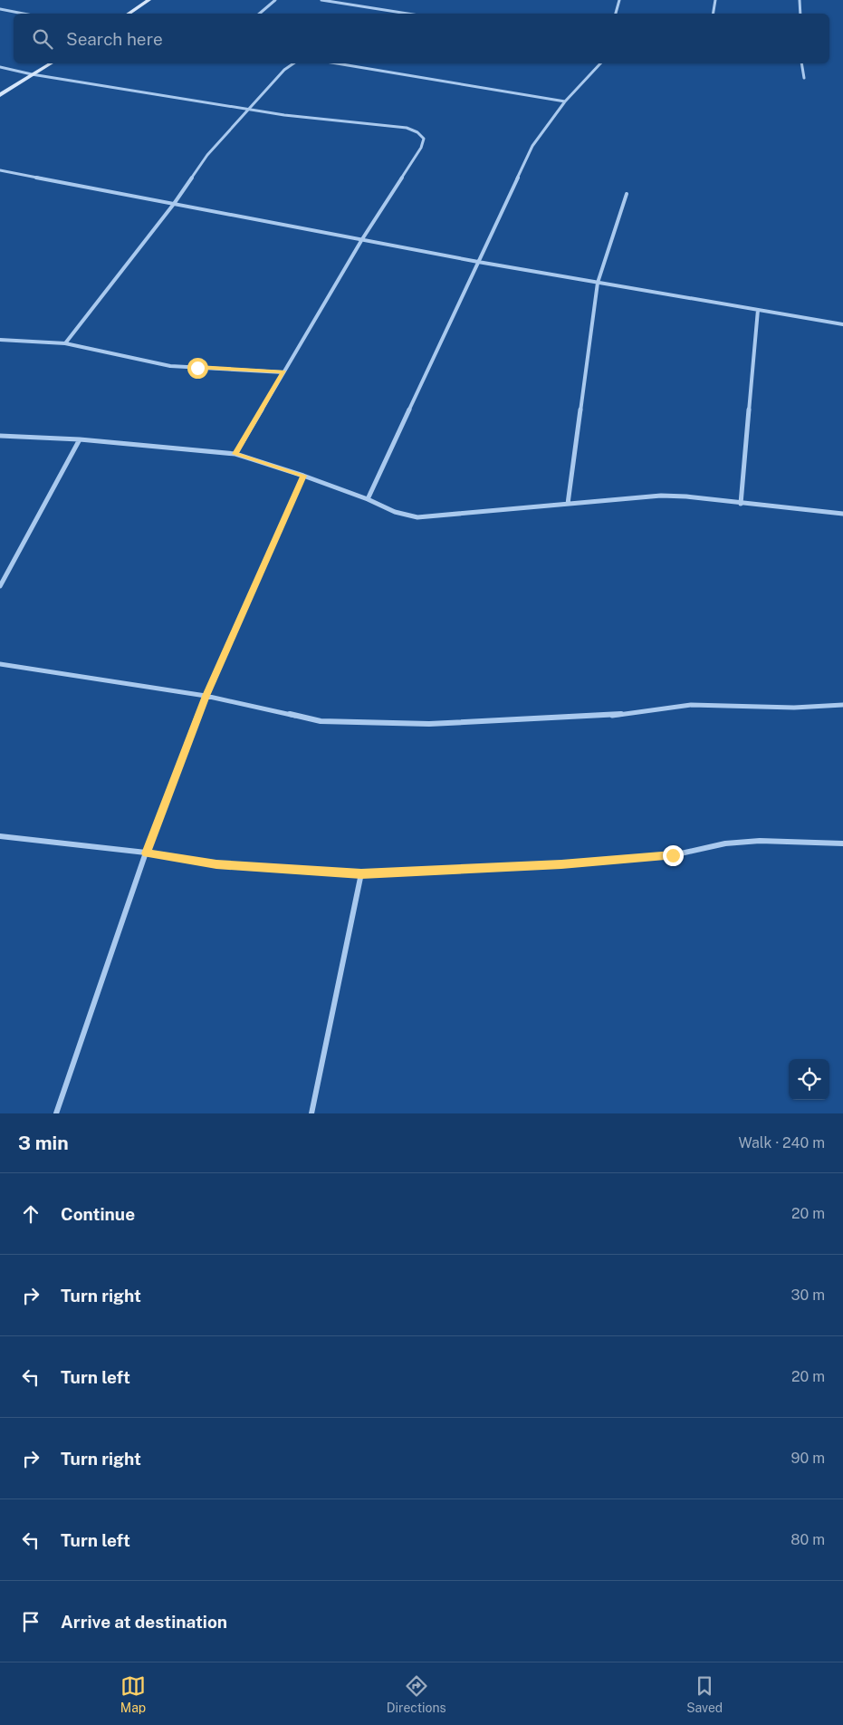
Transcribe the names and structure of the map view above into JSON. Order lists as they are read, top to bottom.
{
  "page": {
    "search": "Search here",
    "heading": ["3 min", "Walk · 240 m"],
    "list": [
      ["Continue", "20 m"],
      ["Turn right", "30 m"],
      ["Turn left", "20 m"],
      ["Turn right", "90 m"],
      ["Turn left", "80 m"],
      "Arrive at destination"
    ],
    "nav": ["Map", "Directions", "Saved"]
  }
}
